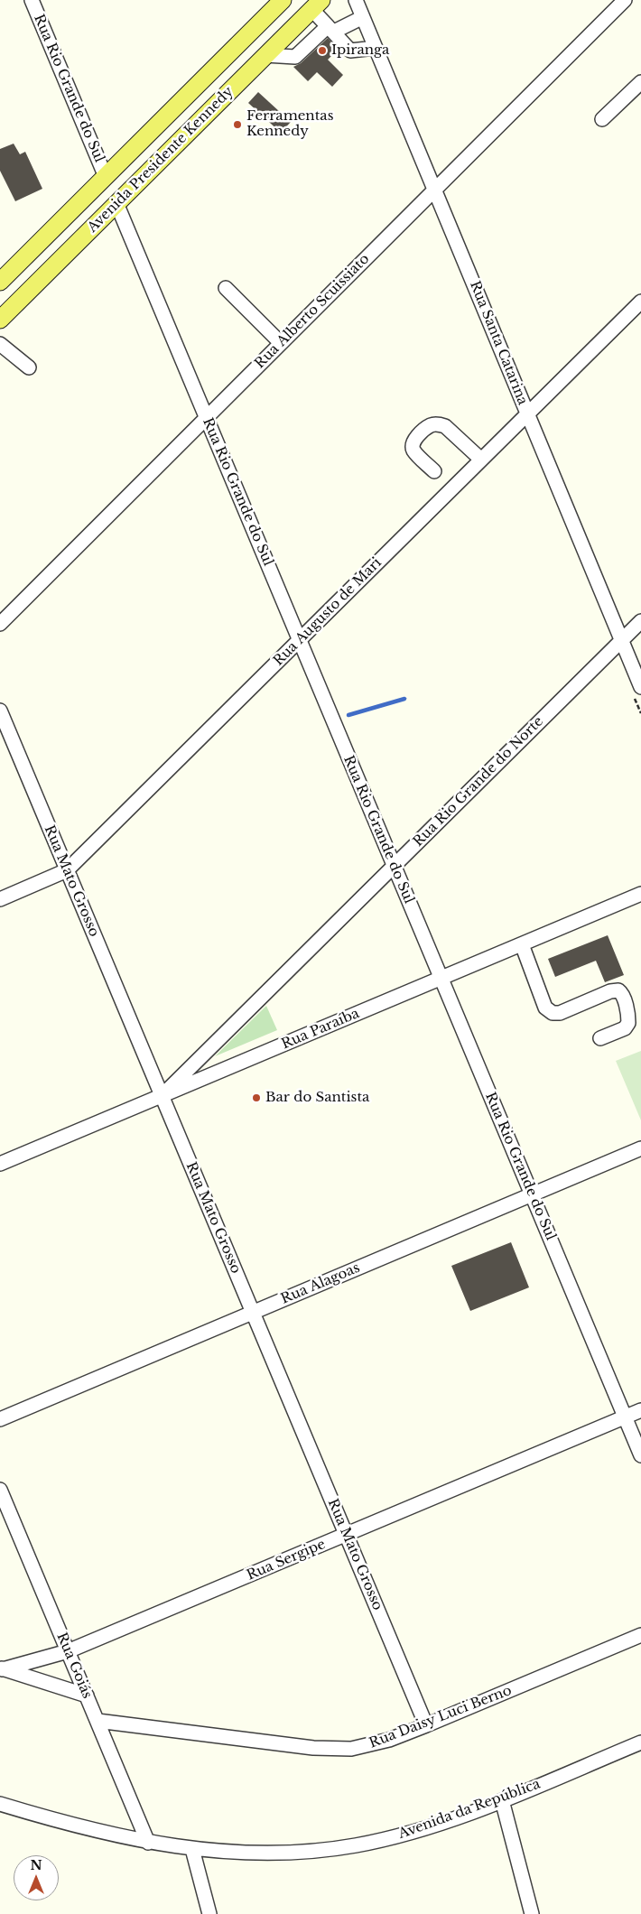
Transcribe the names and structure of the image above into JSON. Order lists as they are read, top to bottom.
{
  "streets": {
    "main road": ["Avenida Presidente Kennedy"],
    "street": [
      "Rua Rio Grande do Sul",
      "Rua Alberto Scuissiato",
      "Rua Santa Catarina",
      "Rua Augusto de Mari",
      "Rua Rio Grande do Norte",
      "Rua Mato Grosso",
      "Rua Paraíba",
      "Rua Alagoas",
      "Rua Sergipe",
      "Rua Goiás",
      "Rua Daisy Luci Berno",
      "Avenida da República"
    ]
  },
  "crossings": [
    ["Rua Rio Grande do Sul", "Avenida Presidente Kennedy"],
    ["Rua Rio Grande do Sul", "Rua Alberto Scuissiato"],
    ["Rua Rio Grande do Sul", "Rua Augusto de Mari"],
    ["Rua Rio Grande do Sul", "Rua Rio Grande do Norte"],
    ["Rua Rio Grande do Sul", "Rua Paraíba"],
    ["Rua Rio Grande do Sul", "Rua Alagoas"],
    ["Rua Rio Grande do Sul", "Rua Sergipe"],
    ["Rua Alberto Scuissiato", "Rua Santa Catarina"],
    ["Rua Santa Catarina", "Rua Augusto de Mari"],
    ["Rua Santa Catarina", "Rua Rio Grande do Norte"],
    ["Rua Augusto de Mari", "Rua Mato Grosso"],
    ["Rua Rio Grande do Norte", "Rua Mato Grosso"],
    ["Rua Rio Grande do Norte", "Rua Paraíba"],
    ["Rua Mato Grosso", "Rua Paraíba"],
    ["Rua Mato Grosso", "Rua Alagoas"],
    ["Rua Mato Grosso", "Rua Sergipe"],
    ["Rua Mato Grosso", "Rua Daisy Luci Berno"],
    ["Rua Sergipe", "Rua Goiás"],
    ["Rua Goiás", "Rua Daisy Luci Berno"],
    ["Rua Goiás", "Avenida da República"]
  ],
  "places": ["Ipiranga", "Ferramentas Kennedy", "Bar do Santista"],
  "north": "top"
}
